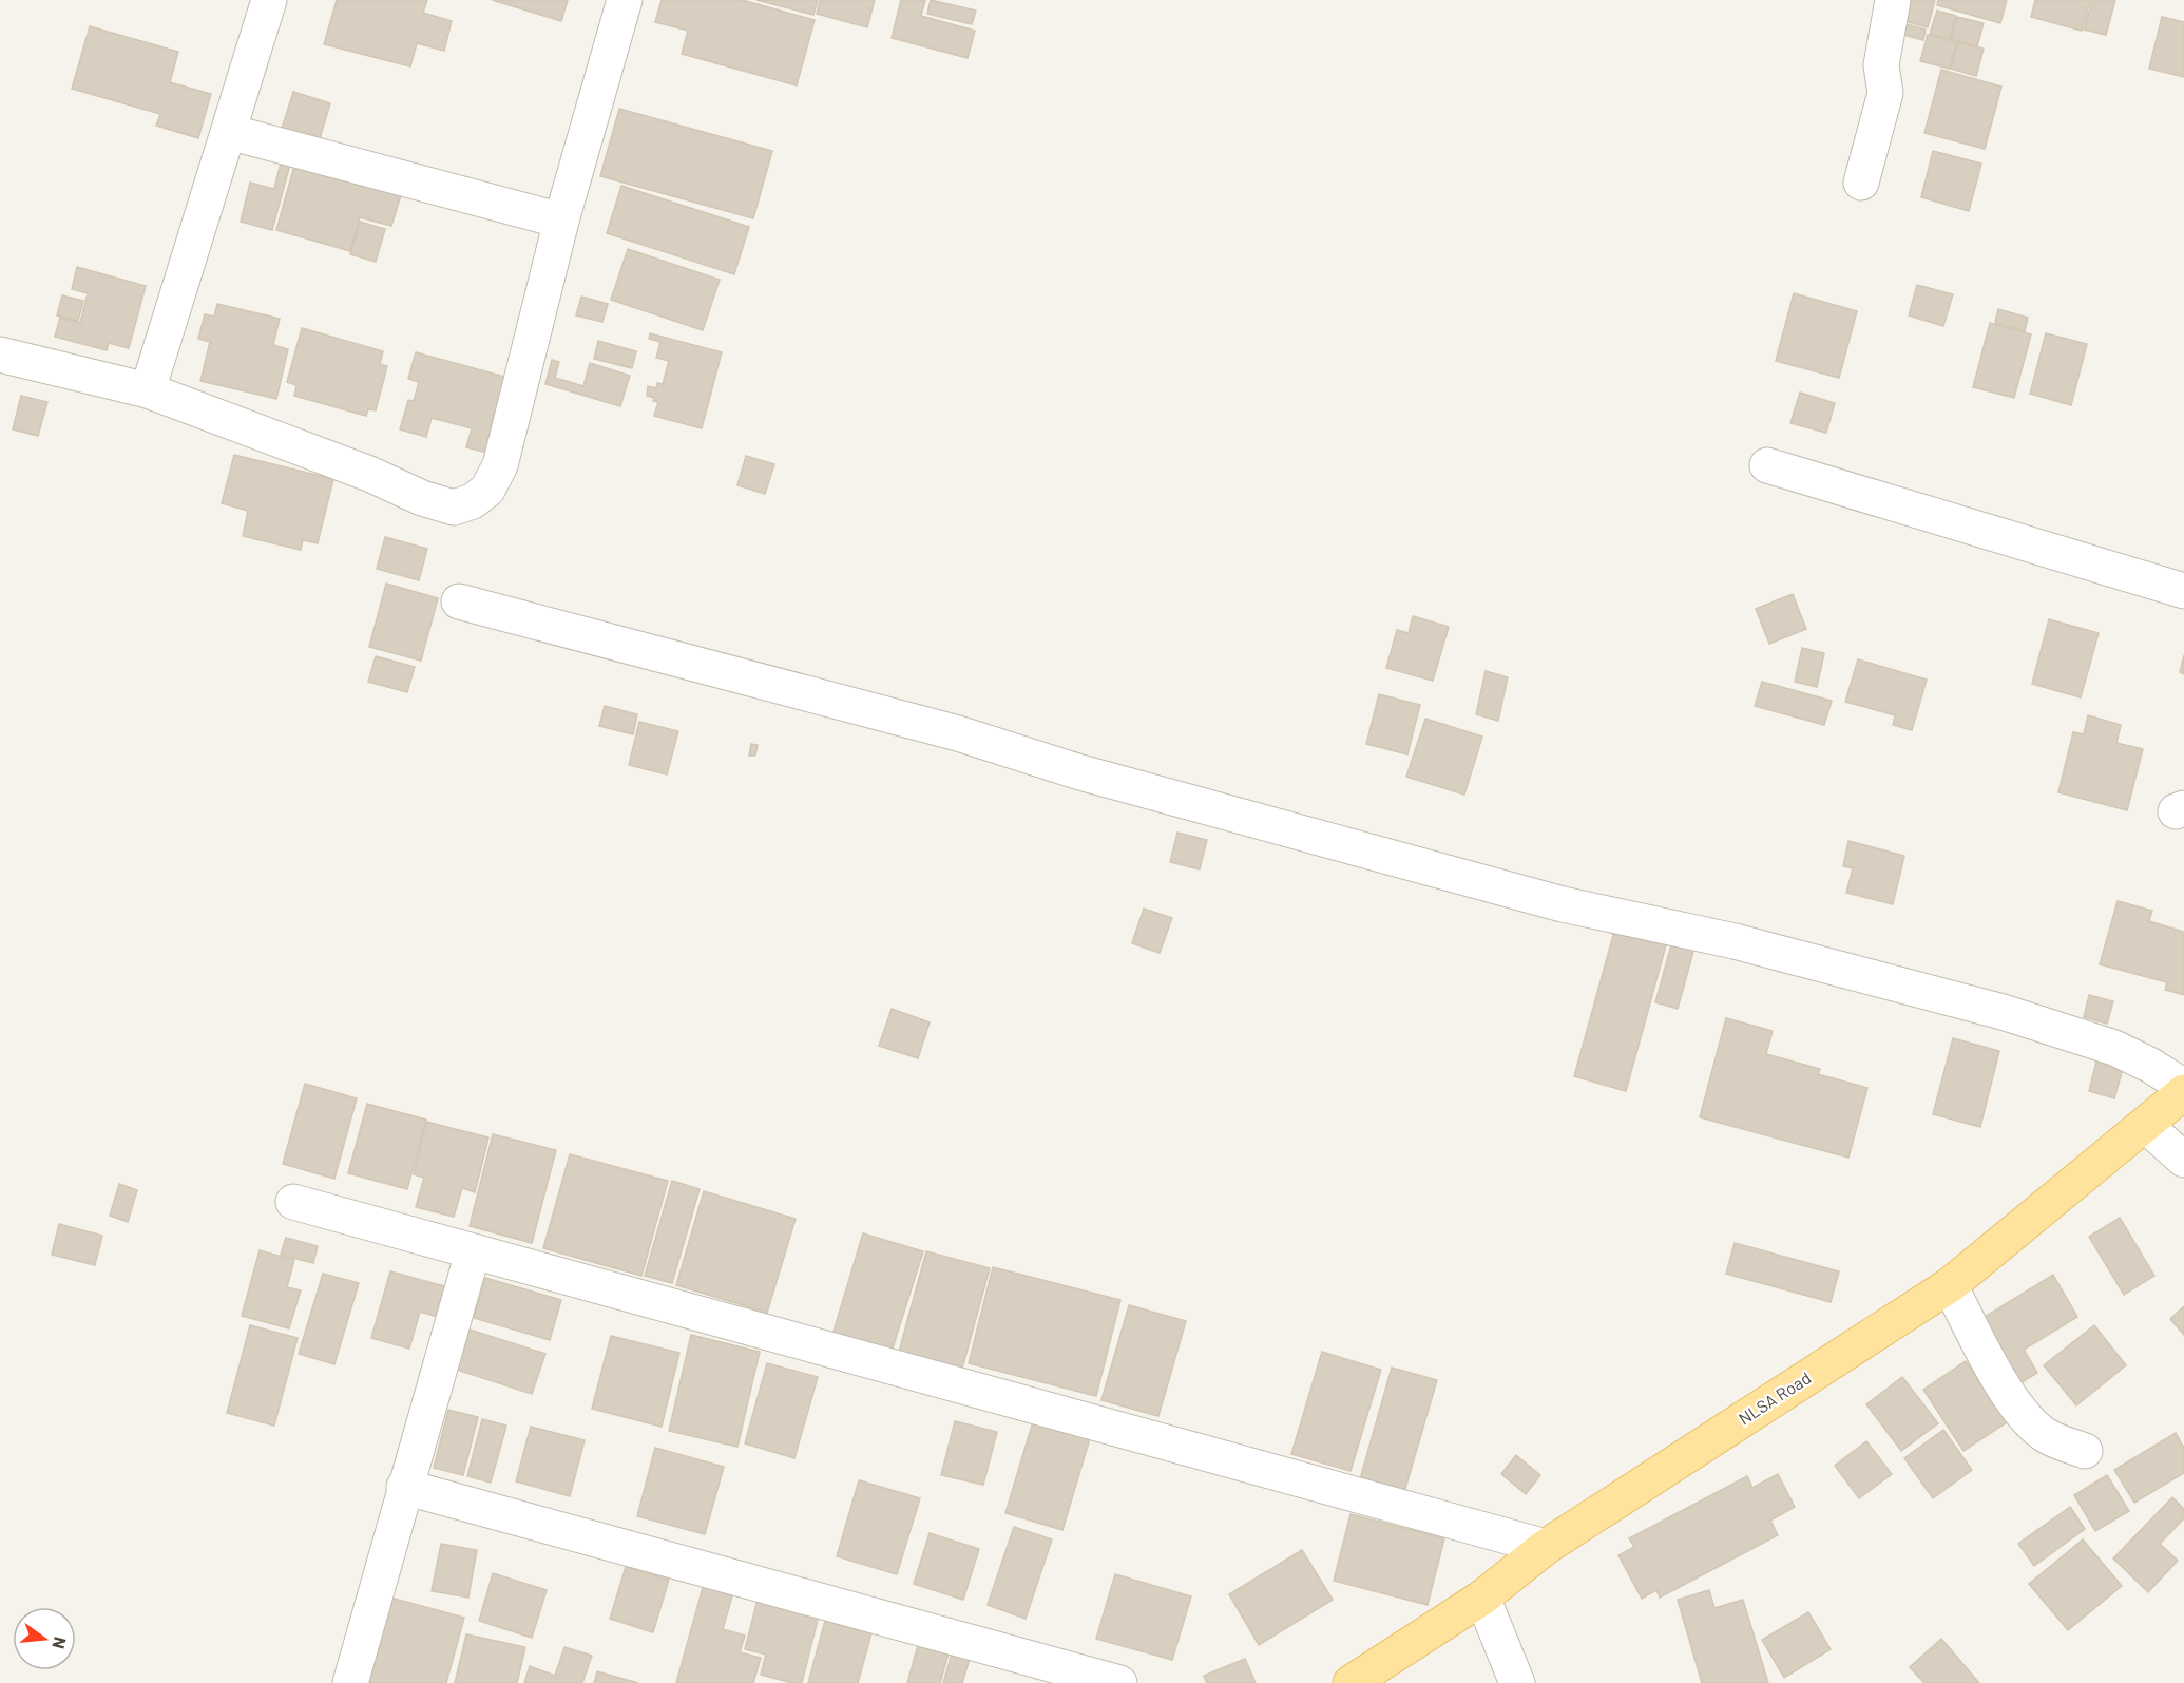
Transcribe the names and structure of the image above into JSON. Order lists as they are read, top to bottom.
{
  "streets": {
    "main road": ["NLSA Road"]
  },
  "north": "right"
}
